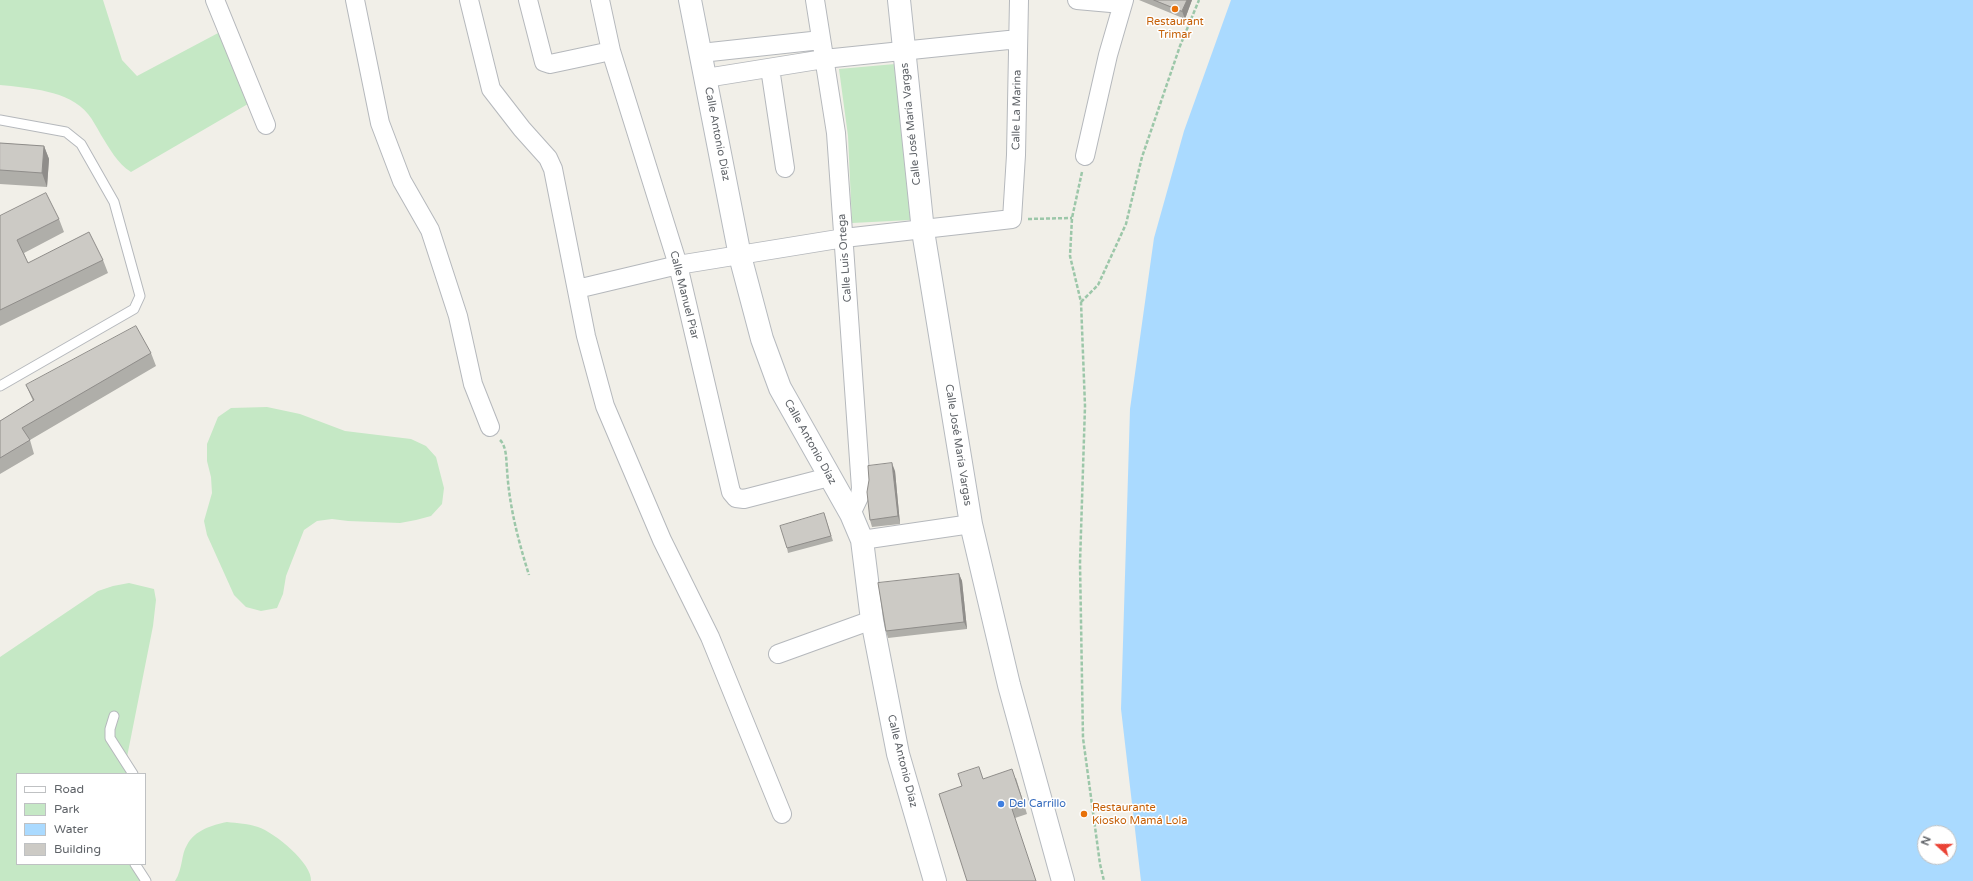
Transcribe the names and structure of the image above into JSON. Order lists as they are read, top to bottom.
{
  "streets": {
    "street": [
      "Calle La Marina",
      "Calle José María Vargas",
      "Calle Antonio Díaz",
      "Calle Luis Ortega",
      "Calle Manuel Piar"
    ]
  },
  "crossings": [
    ["Calle Antonio Díaz", "Calle Luis Ortega"],
    ["Calle Antonio Díaz", "Calle Manuel Piar"]
  ],
  "places": ["Restaurant Trimar", "Del Carrillo", "Restaurante Kiosko Mamá Lola"],
  "legend": [
    "Road",
    "Park",
    "Water",
    "Building"
  ],
  "north": "left"
}
